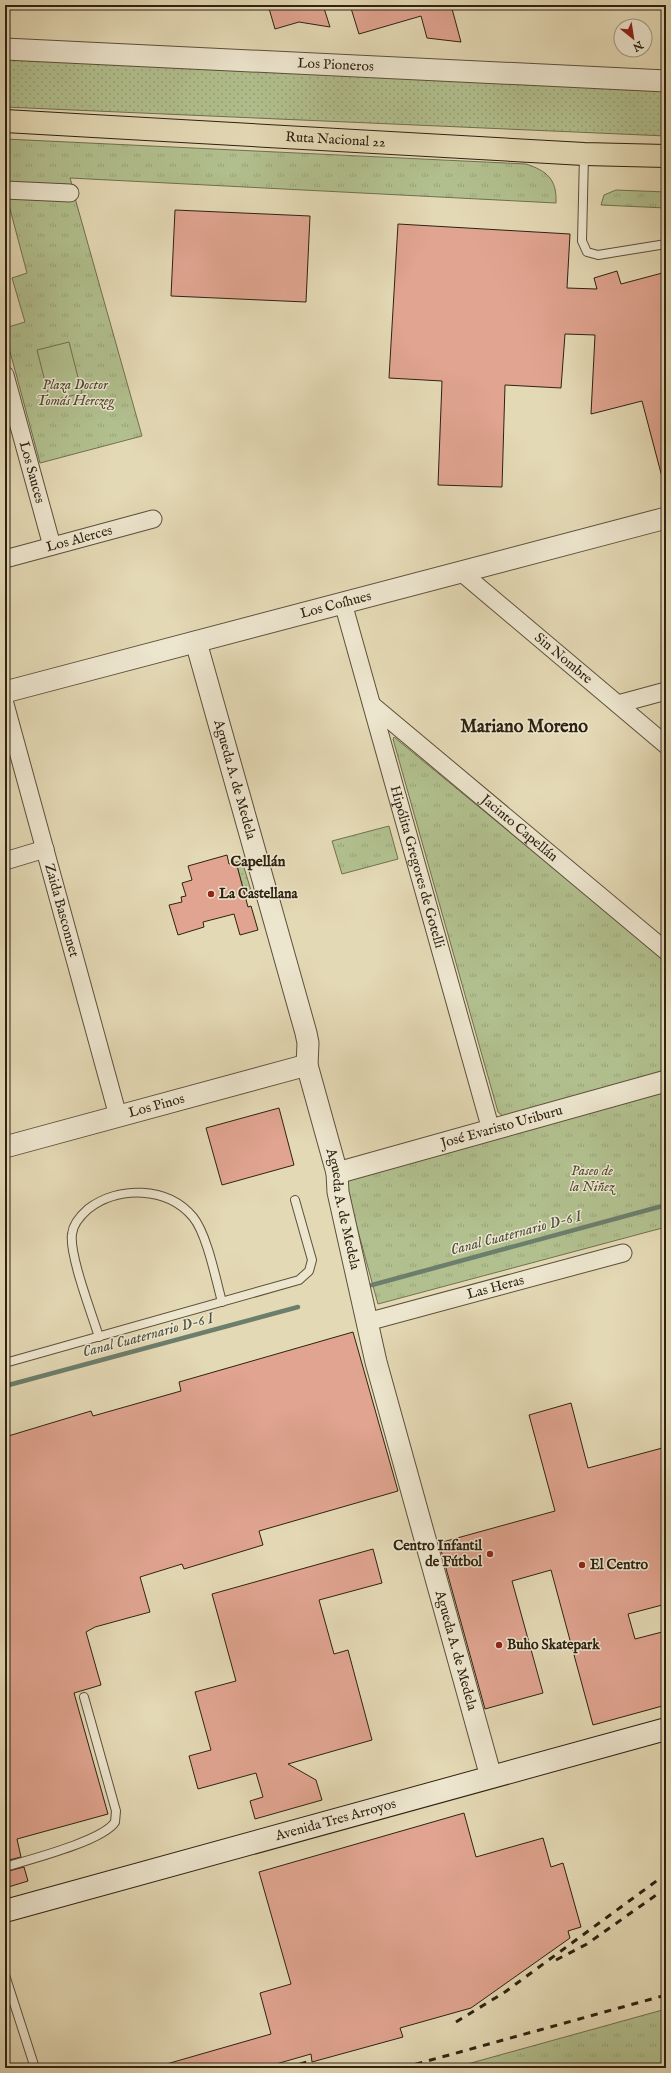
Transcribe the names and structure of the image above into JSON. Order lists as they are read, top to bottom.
{
  "streets": {
    "highway": ["Ruta Nacional 22"],
    "main road": ["Avenida Tres Arroyos"],
    "street": [
      "Los Pioneros",
      "Los Sauces",
      "Los Alerces",
      "Los Coíhues",
      "Sin Nombre",
      "Agueda A. de Medela",
      "Jacinto Capellán",
      "Hipólita Gregores de Gotelli",
      "Zaida Basconnet",
      "Los Pinos",
      "José Evaristo Uriburu",
      "Las Heras"
    ]
  },
  "crossings": [
    ["Los Sauces", "Los Alerces"],
    ["Los Coíhues", "Sin Nombre"],
    ["Los Coíhues", "Agueda A. de Medela"],
    ["Los Coíhues", "Hipólita Gregores de Gotelli"],
    ["Agueda A. de Medela", "Los Pinos"],
    ["Agueda A. de Medela", "José Evaristo Uriburu"],
    ["Agueda A. de Medela", "Las Heras"],
    ["Agueda A. de Medela", "Avenida Tres Arroyos"],
    ["Jacinto Capellán", "Hipólita Gregores de Gotelli"],
    ["Hipólita Gregores de Gotelli", "José Evaristo Uriburu"],
    ["Zaida Basconnet", "Los Pinos"]
  ],
  "districts": ["Mariano Moreno", "Capellán"],
  "water": ["Canal Cuaternario D-6 I"],
  "parks": ["Plaza Doctor Tomás Herczeg", "Paseo de la Niñez"],
  "places": [
    "La Castellana",
    "Centro Infantil de Fútbol",
    "El Centro",
    "Buho Skatepark"
  ],
  "north": "bottom right"
}
